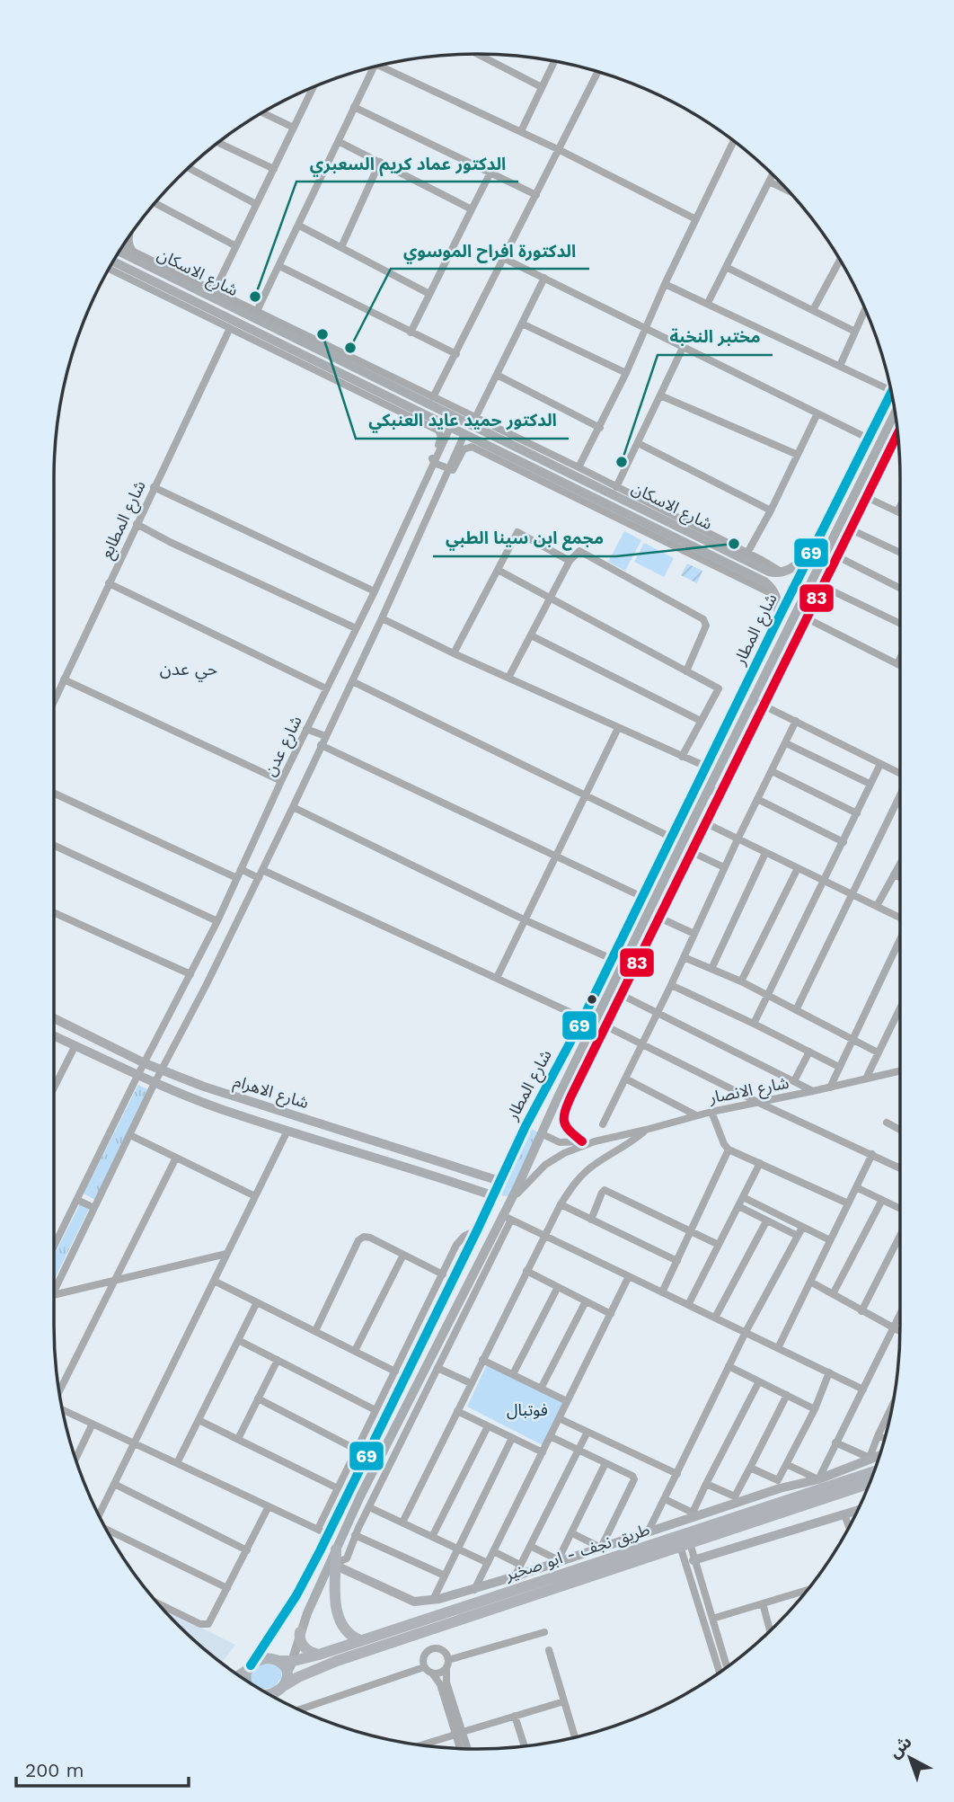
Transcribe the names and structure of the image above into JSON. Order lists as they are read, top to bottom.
{
  "streets": {
    "highway": ["طريق نجف - ابو صخير"],
    "main road": ["شارع الاسكان", "شارع المطار", "شارع الاهرام"],
    "street": ["شارع المطابع", "شارع عدن", "شارع الانصار"]
  },
  "crossings": [
    ["شارع الاسكان", "شارع المطار"],
    ["شارع الاسكان", "شارع عدن"],
    ["شارع المطار", "شارع الانصار"],
    ["شارع المطار", "شارع الاهرام"],
    ["شارع المطار", "طريق نجف - ابو صخير"],
    ["شارع عدن", "شارع الاهرام"],
    ["شارع الانصار", "شارع الاهرام"]
  ],
  "districts": ["حي عدن"],
  "parks": ["فوتبال"],
  "places": [
    "الدكتور عماد كريم السعبري",
    "الدكتور حميد عايد العنبكي",
    "الدكتورة افراح الموسوي",
    "مختبر النخبة",
    "مجمع ابن سينا الطبي"
  ],
  "lines": ["transit line 69", "transit line 83"],
  "scale_bar": "200 m",
  "north": "top left"
}
